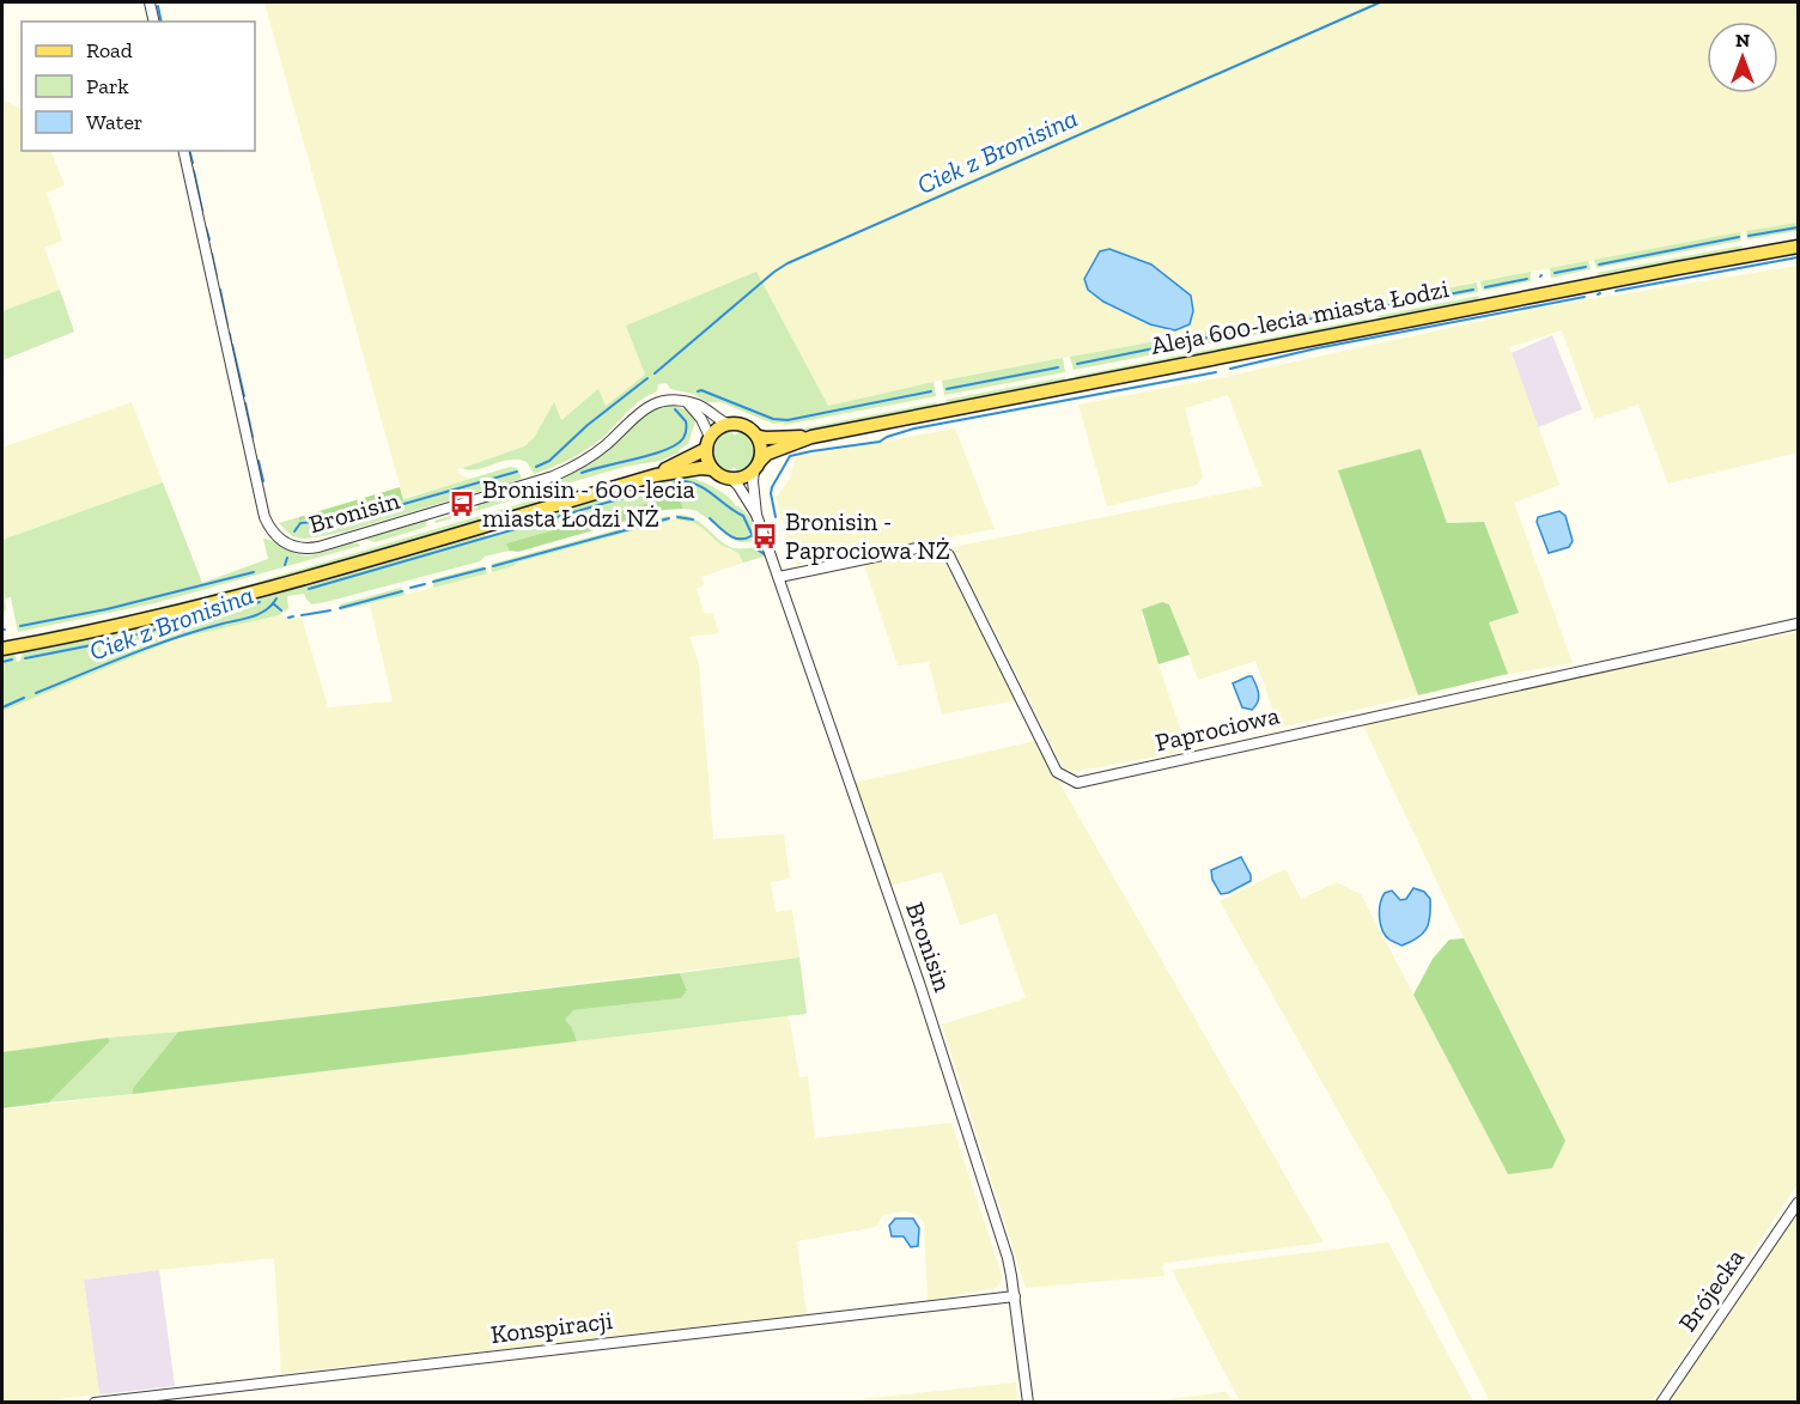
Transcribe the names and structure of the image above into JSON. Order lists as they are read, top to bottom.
{
  "streets": {
    "main road": ["Aleja 600-lecia miasta Łodzi"],
    "street": [
      "Bronisin",
      "Paprociowa",
      "Brójecka",
      "Konspiracji"
    ]
  },
  "crossings": [
    ["Aleja 600-lecia miasta Łodzi", "Bronisin"],
    ["Bronisin", "Paprociowa"],
    ["Bronisin", "Konspiracji"]
  ],
  "water": ["Ciek z Bronisina"],
  "places": {
    "bus stop": ["Bronisin - 600-lecia miasta Łodzi NŻ", "Bronisin - Paprociowa NŻ"]
  },
  "legend": ["Road", "Park", "Water"],
  "north": "top"
}
